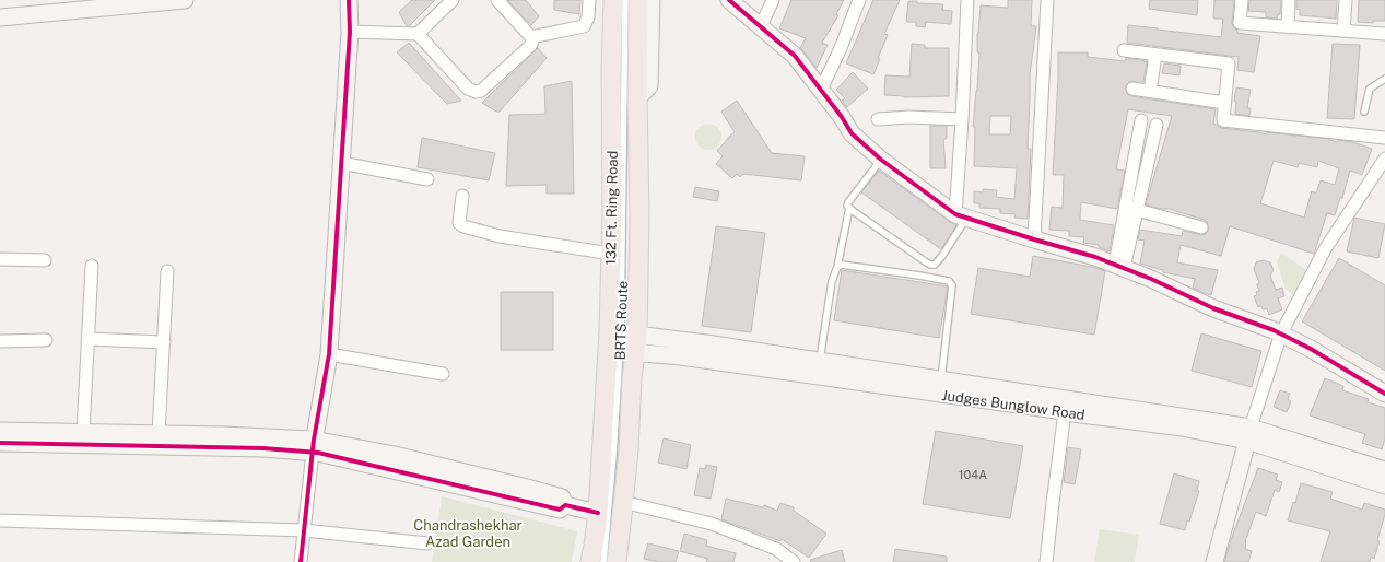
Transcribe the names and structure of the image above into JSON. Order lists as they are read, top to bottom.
{
  "streets": {
    "main road": ["132 Ft. Ring Road"],
    "street": ["Judges Bunglow Road"],
    "lane": ["BRTS Route"]
  },
  "crossings": [
    ["132 Ft. Ring Road", "BRTS Route"],
    ["132 Ft. Ring Road", "Judges Bunglow Road"],
    ["BRTS Route", "Judges Bunglow Road"]
  ],
  "parks": ["Chandrashekhar Azad Garden"],
  "house_numbers": ["104A"]
}
